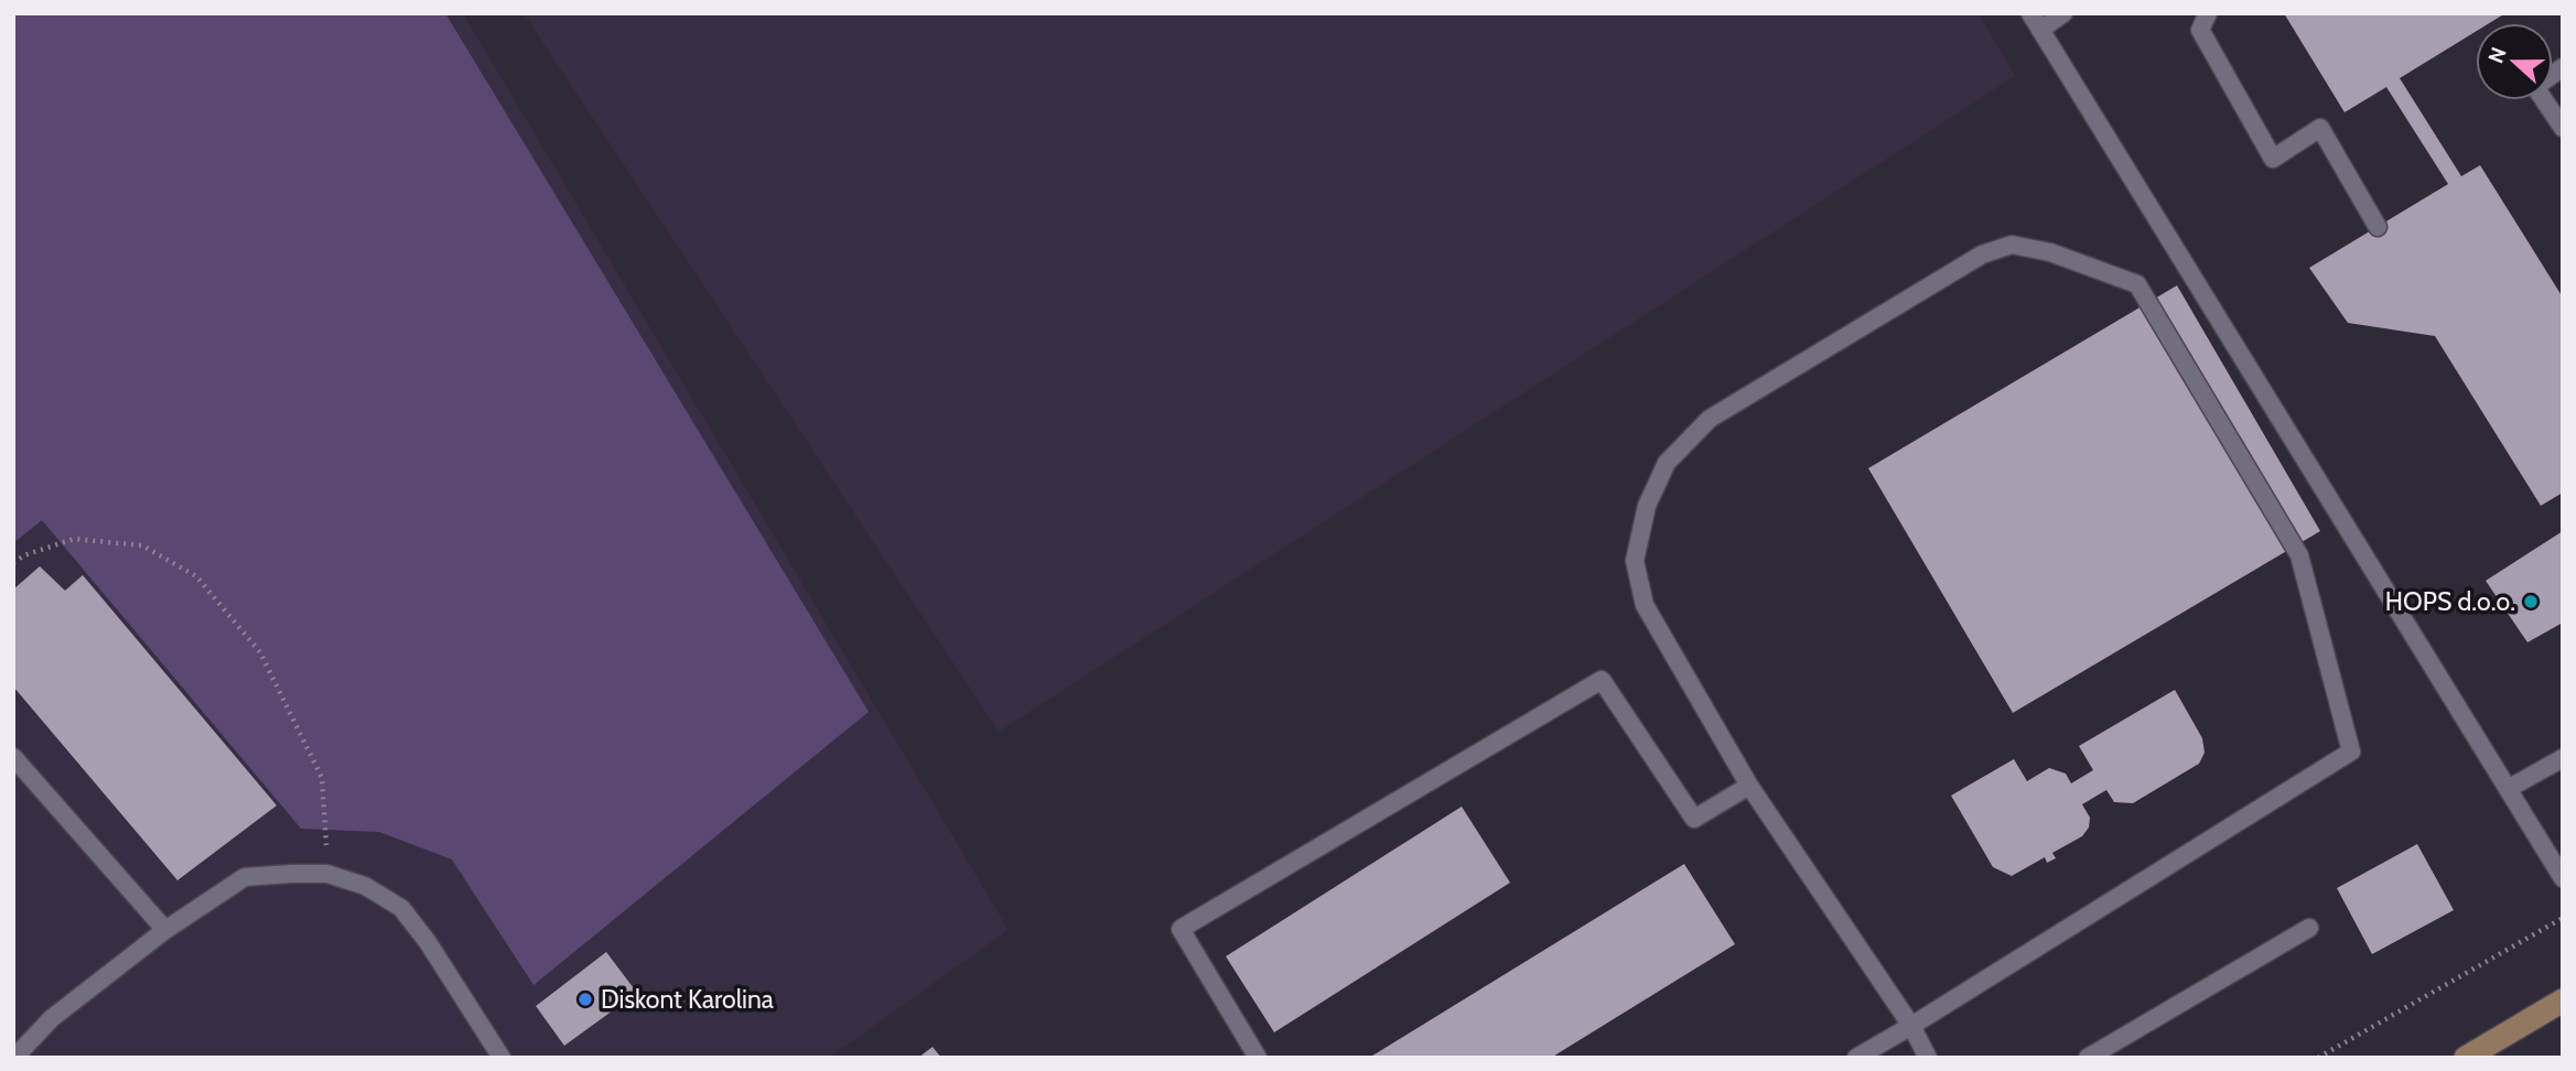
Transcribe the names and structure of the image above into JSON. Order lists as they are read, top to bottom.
{
  "places": ["HOPS d.o.o.", "Diskont Karolina"],
  "north": "left"
}
